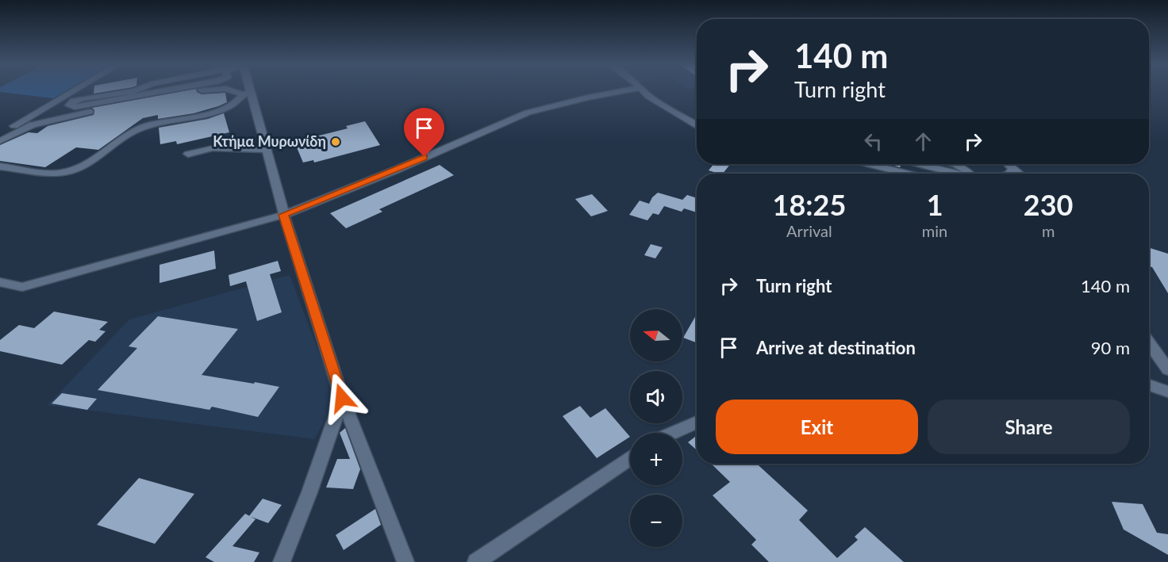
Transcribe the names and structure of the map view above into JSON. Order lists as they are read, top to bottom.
{
  "places": ["Κτήμα Μυρωνίδη"],
  "north": "left",
  "page": {
    "turn": ["140 m", "Turn right"],
    "eta": [
      "18:25",
      "Arrival",
      "1",
      "min",
      "230",
      "m"
    ],
    "list": [
      {
        "name": "Turn right",
        "value": "140 m"
      },
      {
        "name": "Arrive at destination",
        "value": "90 m"
      }
    ],
    "map_buttons": ["+", "−"],
    "buttons": ["Exit", "Share"]
  }
}
